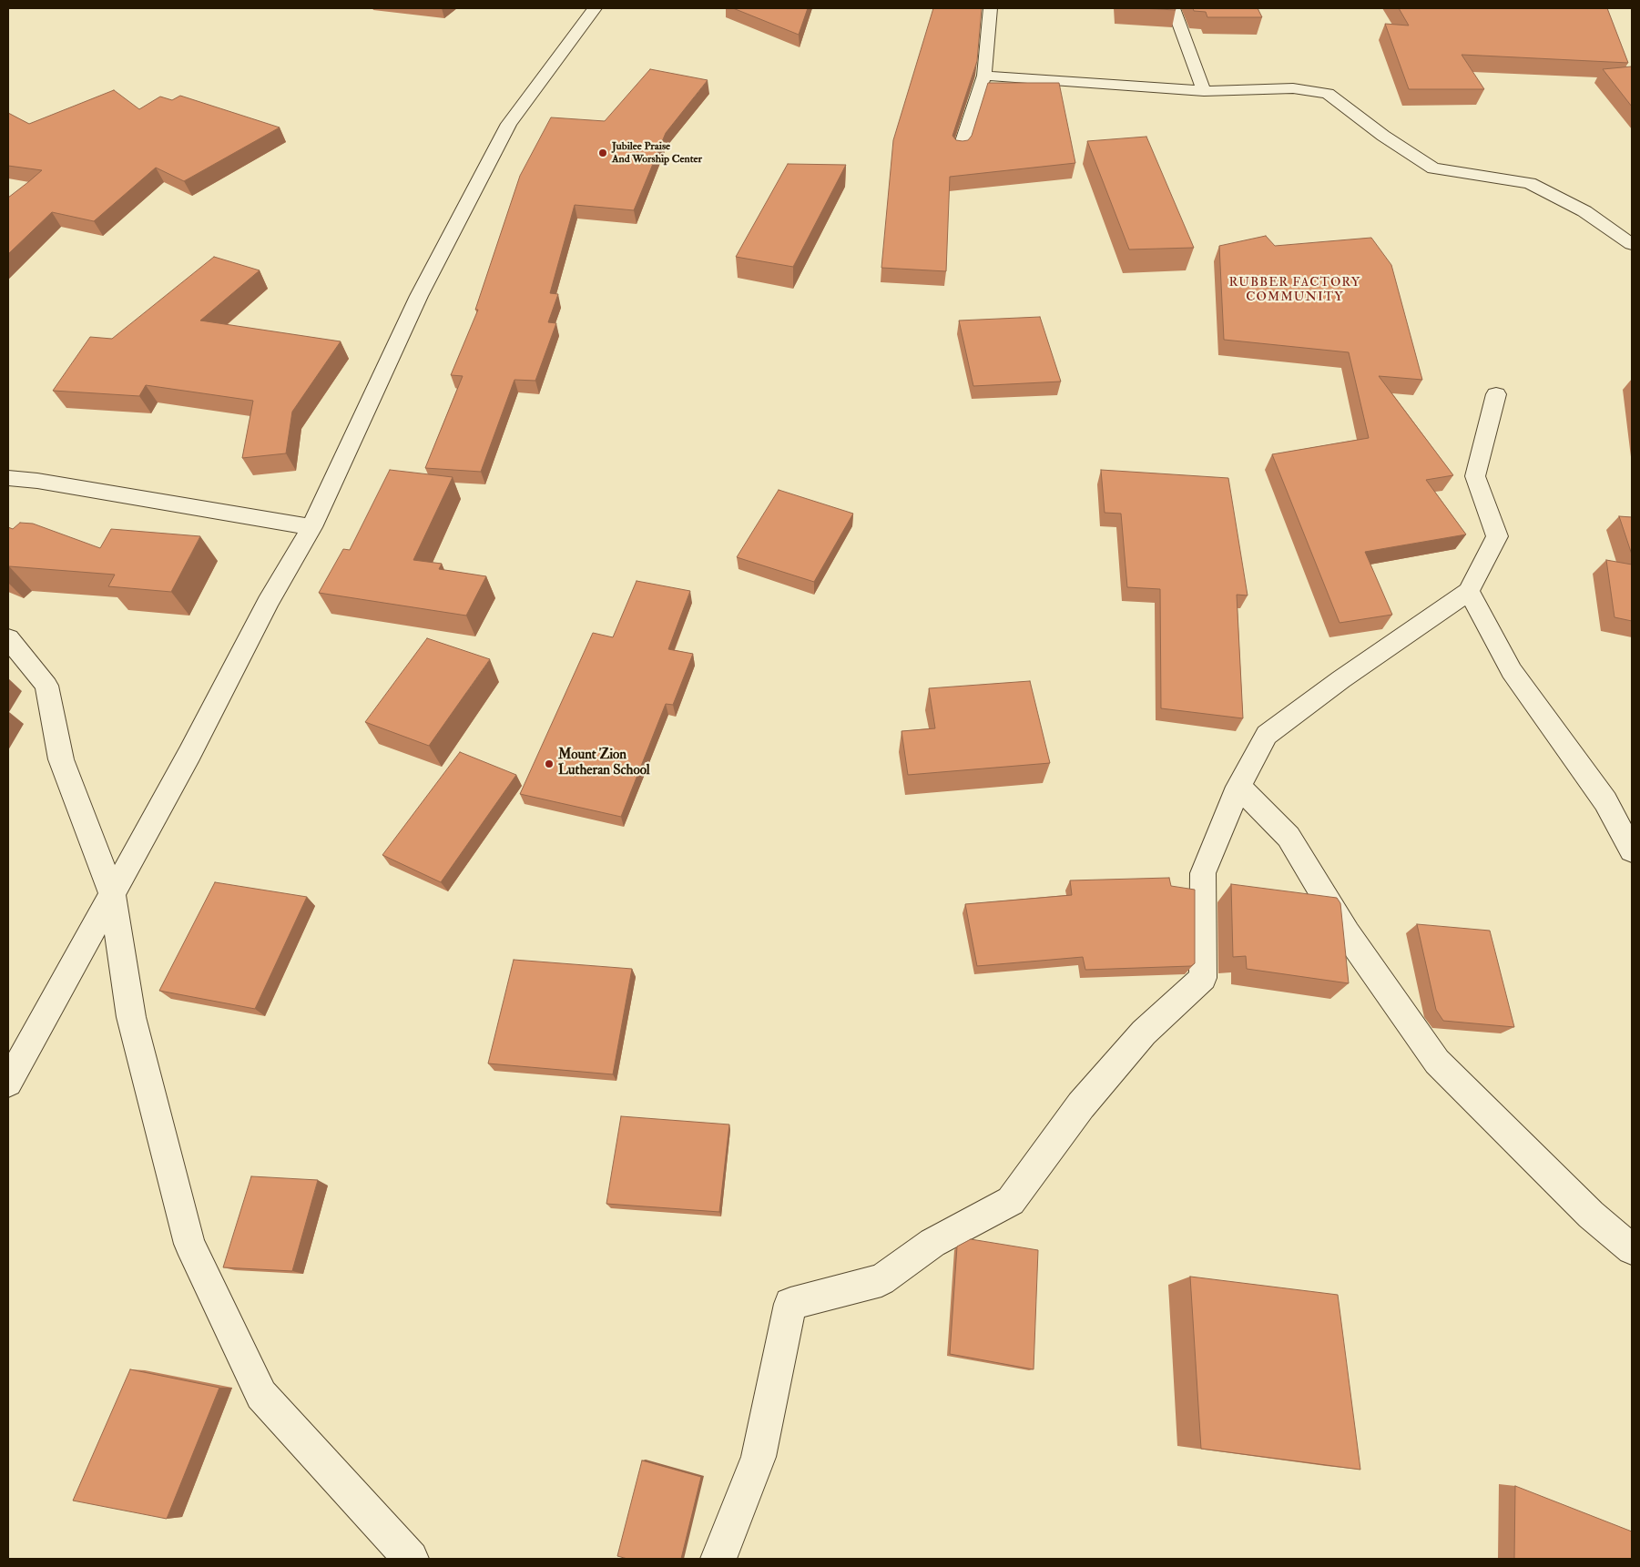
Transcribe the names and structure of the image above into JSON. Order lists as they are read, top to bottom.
{
  "districts": ["RUBBER FACTORY COMMUNITY"],
  "places": ["Jubilee Praise And Worship Center", "Mount Zion Lutheran School"]
}
